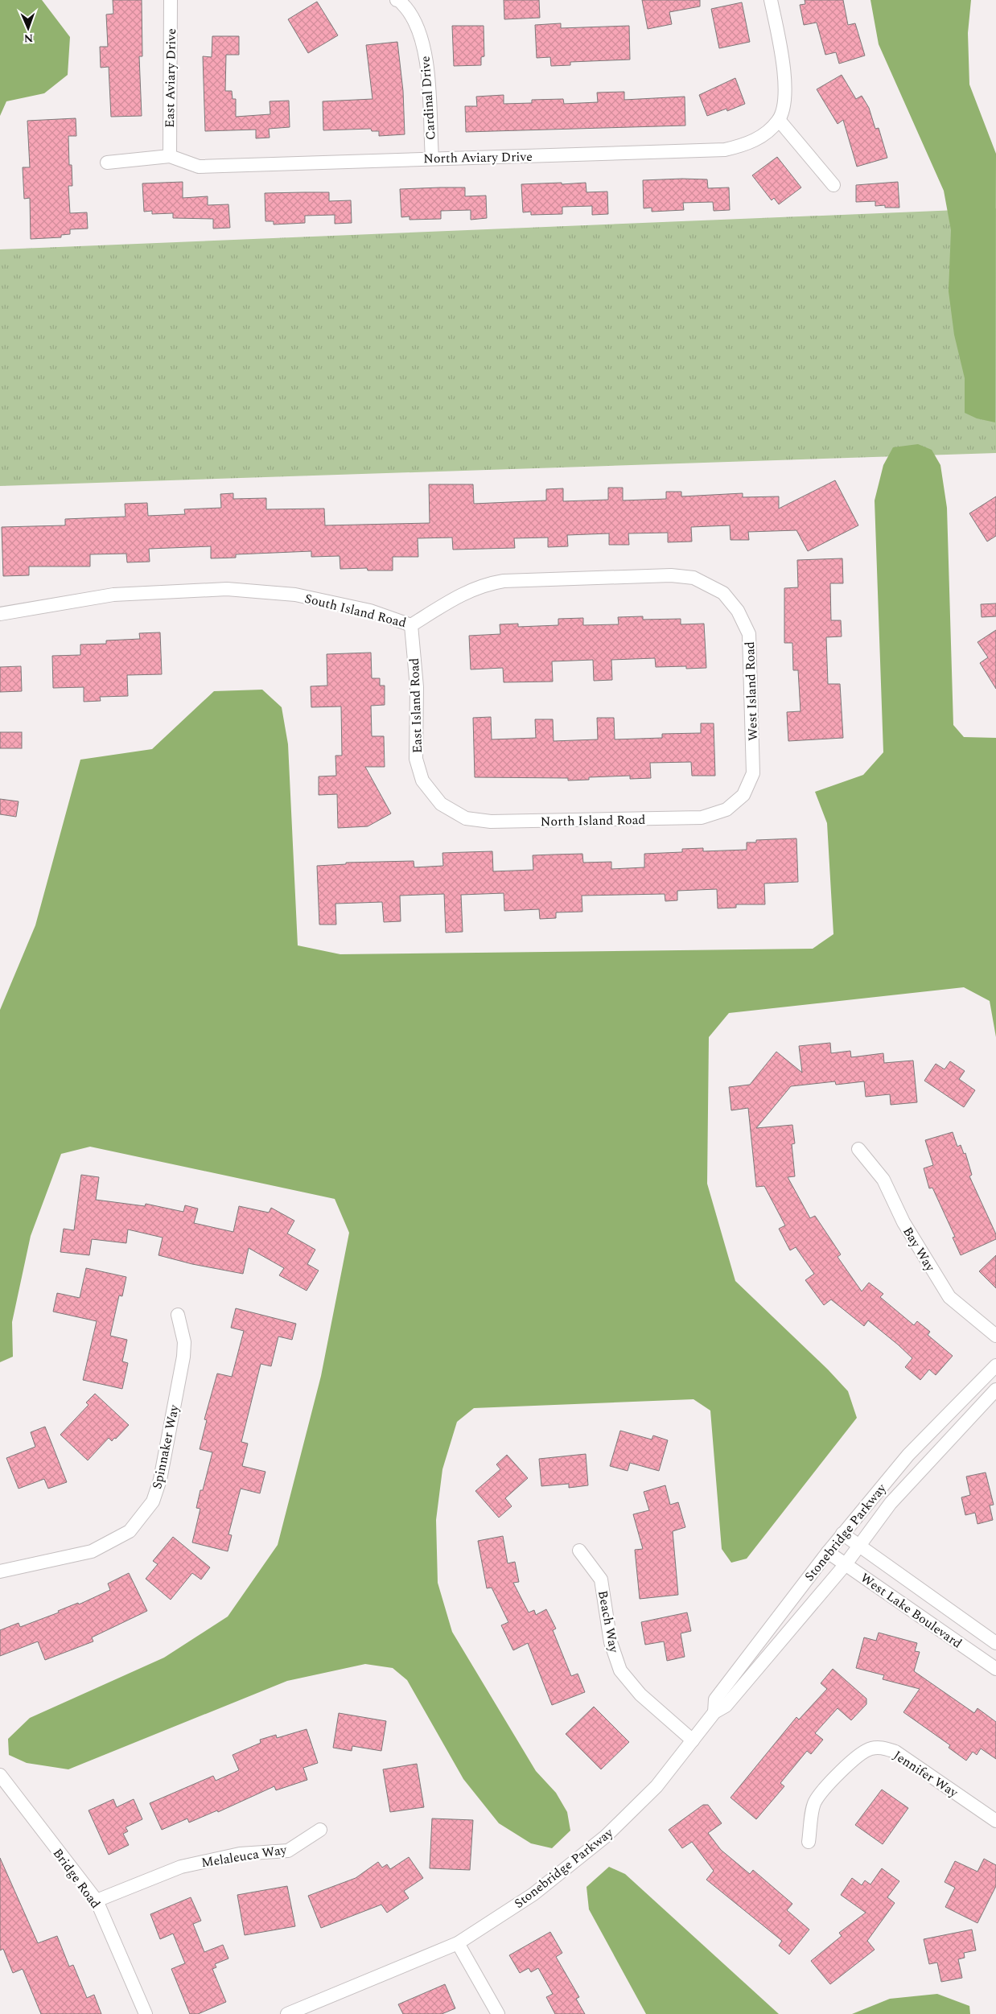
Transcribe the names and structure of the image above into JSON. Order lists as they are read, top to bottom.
{
  "streets": {
    "street": [
      "East Aviary Drive",
      "Cardinal Drive",
      "North Aviary Drive",
      "South Island Road",
      "West Island Road",
      "East Island Road",
      "North Island Road",
      "Bay Way",
      "Spinnaker Way",
      "Stonebridge Parkway",
      "West Lake Boulevard",
      "Beach Way",
      "Jennifer Way",
      "Melaleuca Way",
      "Bridge Road"
    ]
  },
  "crossings": [
    ["East Aviary Drive", "North Aviary Drive"],
    ["Cardinal Drive", "North Aviary Drive"],
    ["South Island Road", "West Island Road"],
    ["South Island Road", "East Island Road"],
    ["West Island Road", "North Island Road"],
    ["East Island Road", "North Island Road"],
    ["Stonebridge Parkway", "West Lake Boulevard"],
    ["Stonebridge Parkway", "Beach Way"],
    ["Melaleuca Way", "Bridge Road"]
  ],
  "north": "bottom"
}
